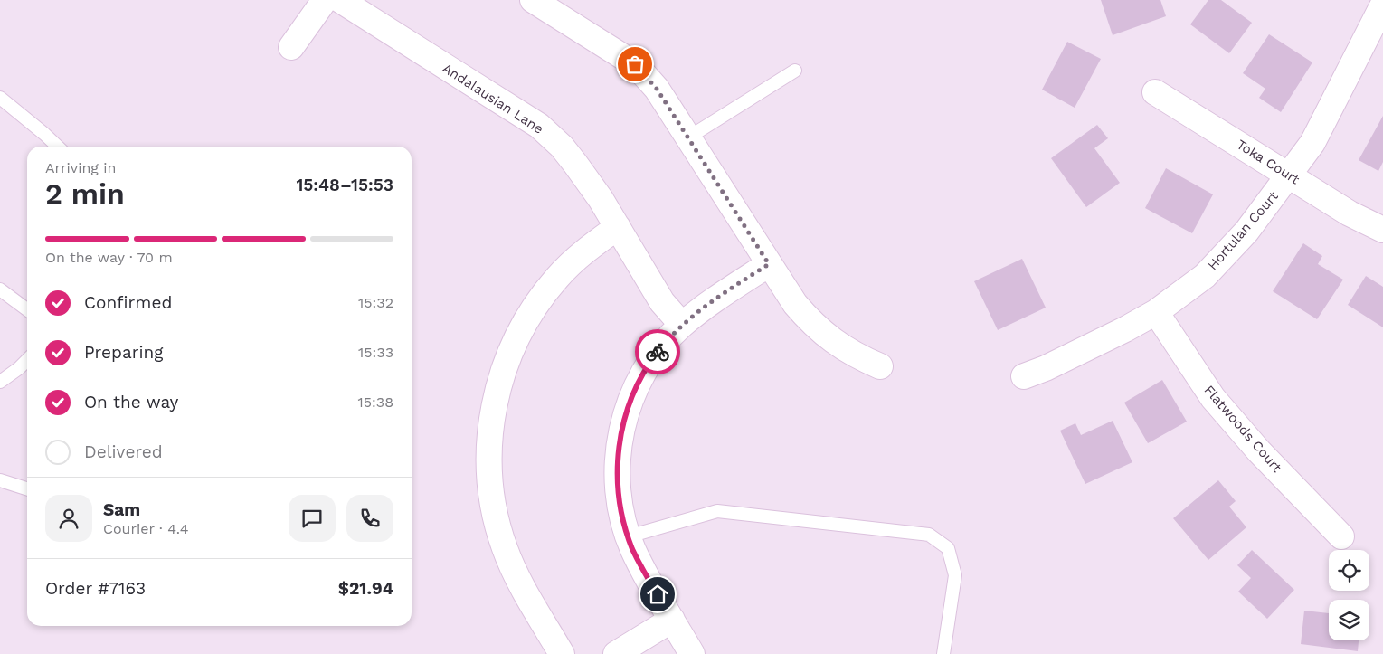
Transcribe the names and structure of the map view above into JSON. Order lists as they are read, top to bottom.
{
  "streets": {
    "street": [
      "Andalausian Lane",
      "Toka Court",
      "Hortulan Court",
      "Flatwoods Court"
    ]
  },
  "crossings": [
    ["Toka Court", "Hortulan Court"],
    ["Hortulan Court", "Flatwoods Court"]
  ],
  "page": {
    "heading": ["2 min", "Arriving in", "15:48–15:53"],
    "panel": [
      "Sam",
      "Courier · 4.4",
      "Order #7163",
      "$21.94"
    ],
    "bar": "On the way · 70 m",
    "list": [
      ["Confirmed", "15:32"],
      ["Preparing", "15:33"],
      ["On the way", "15:38"],
      "Delivered"
    ]
  }
}
